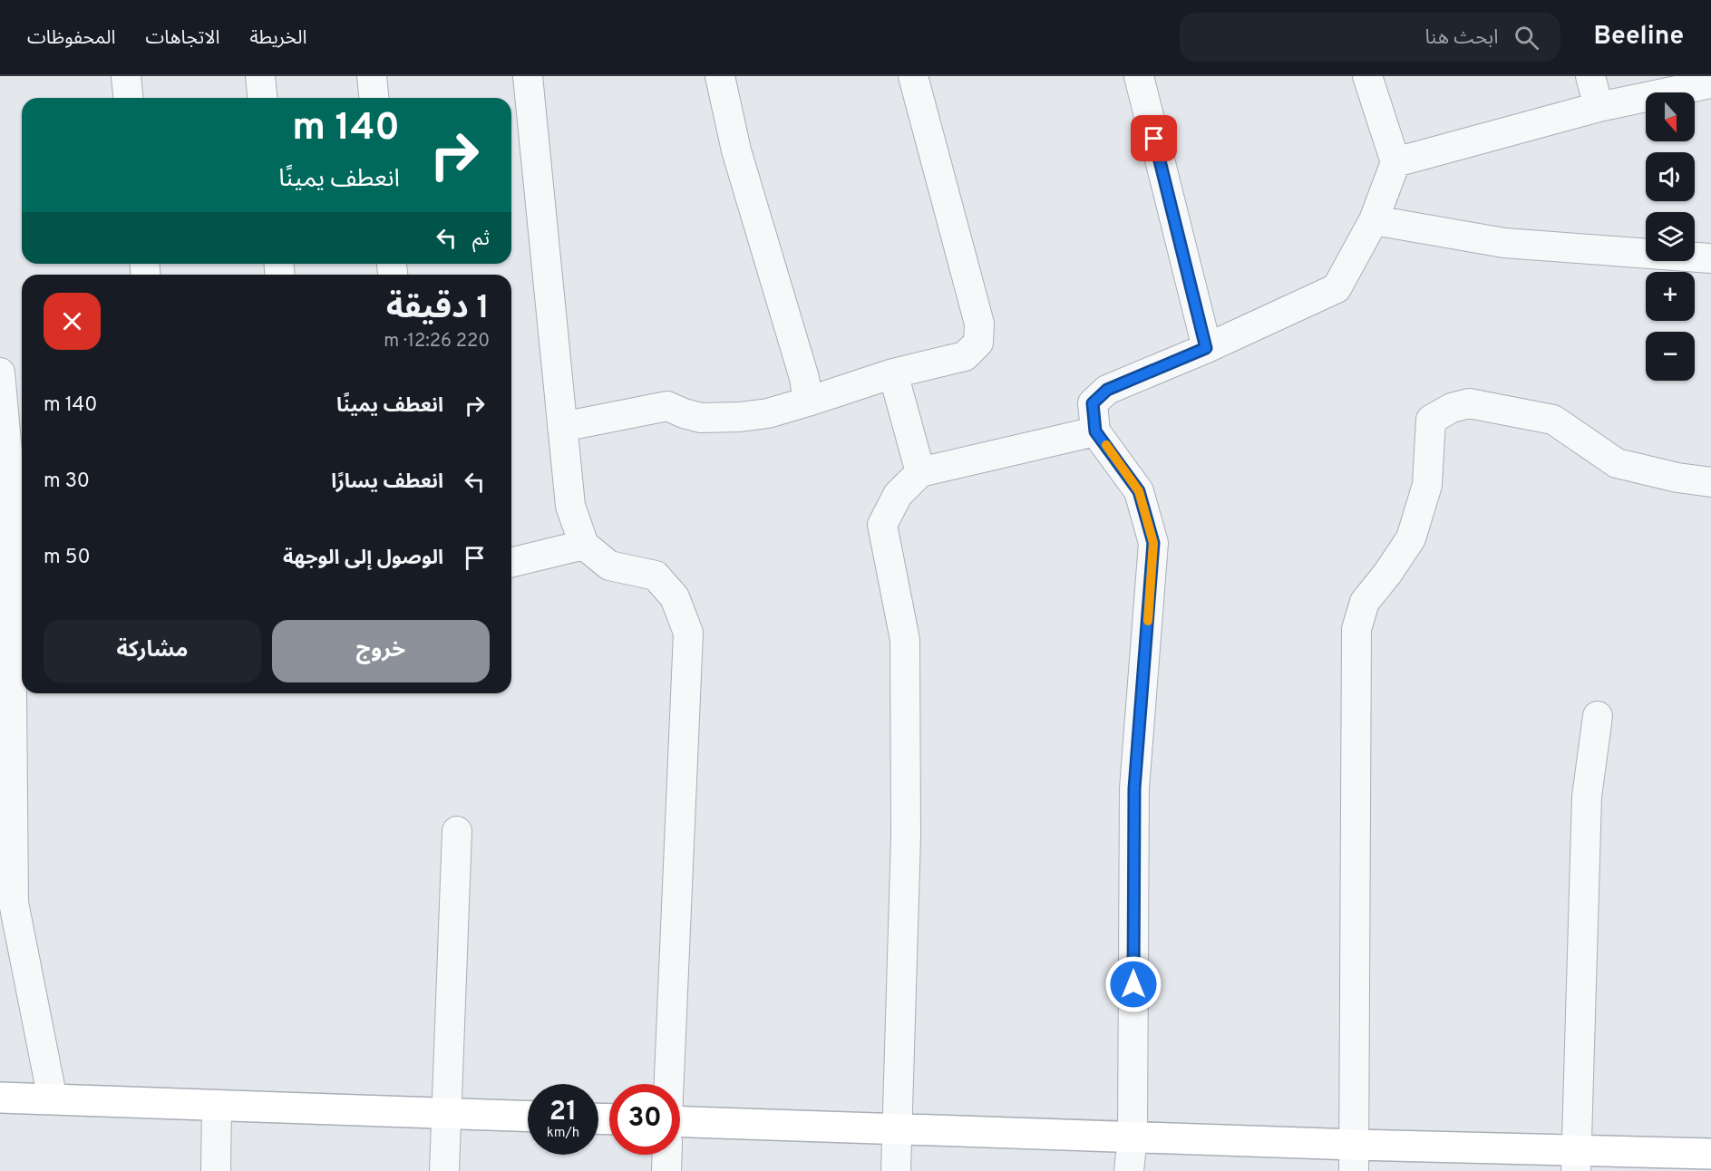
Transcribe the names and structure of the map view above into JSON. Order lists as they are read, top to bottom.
{
  "north": "bottom",
  "page": {
    "header": "Beeline",
    "search": "ابحث هنا",
    "nav": ["الخريطة", "الاتجاهات", "المحفوظات"],
    "map_buttons": ["+", "−"],
    "turn": ["140 m", "انعطف يمينًا"],
    "then": "ثم",
    "heading": ["1 دقيقة", "220 m · 12:26"],
    "list": [
      {
        "name": "انعطف يمينًا",
        "value": "140 m"
      },
      {
        "name": "انعطف يسارًا",
        "value": "30 m"
      },
      {
        "name": "الوصول إلى الوجهة",
        "value": "50 m"
      }
    ],
    "buttons": ["خروج", "مشاركة"],
    "speed": "21 km/h",
    "limit": "30"
  }
}
